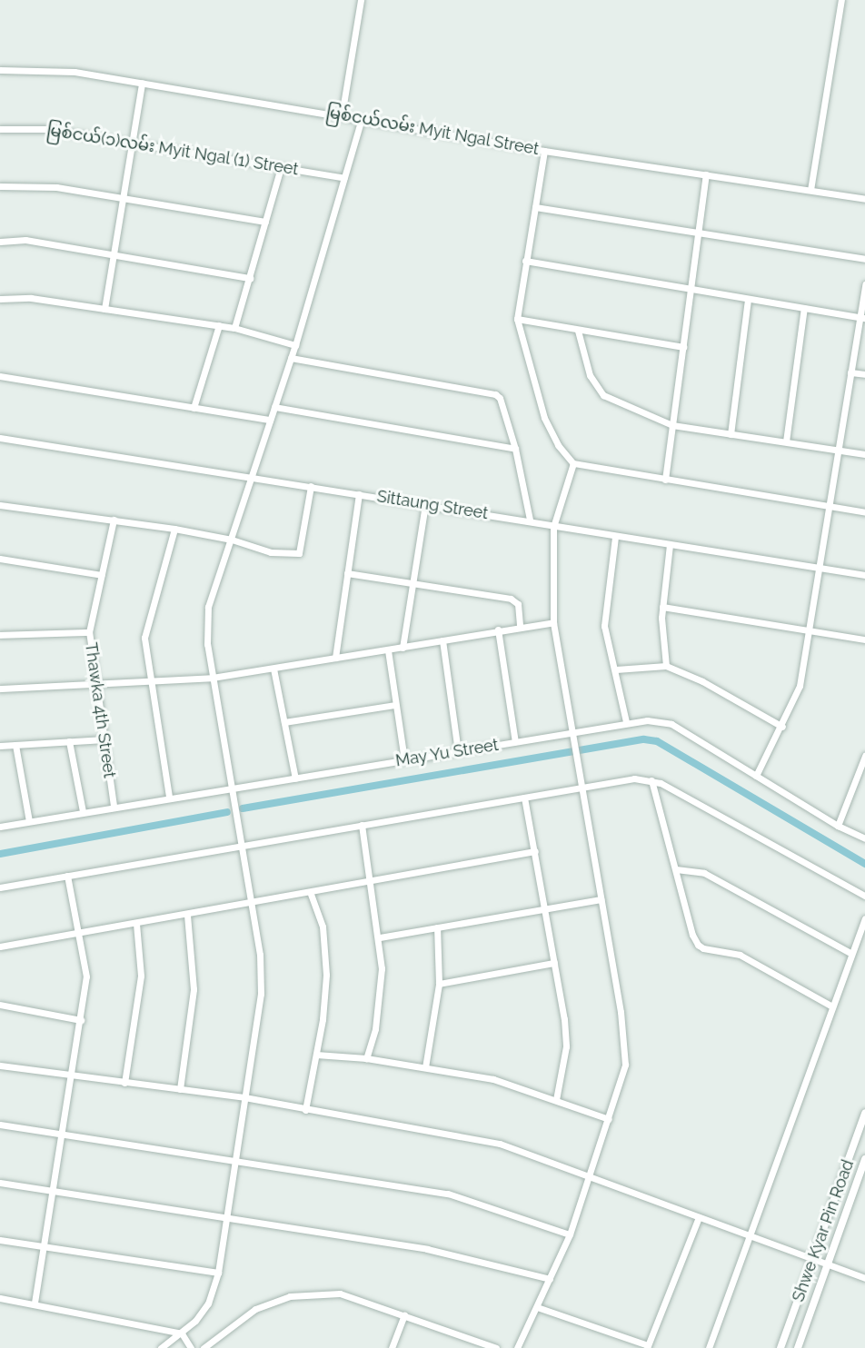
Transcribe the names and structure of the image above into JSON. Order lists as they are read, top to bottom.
{
  "streets": {
    "street": [
      "မြစ်ငယ်လမ်း Myit Ngal Street",
      "မြစ်ငယ်(၁)လမ်း Myit Ngal (1) Street",
      "Sittaung Street",
      "Thawka 4th Street",
      "May Yu Street",
      "Shwe Kyar Pin Road"
    ]
  },
  "crossings": [
    ["Thawka 4th Street", "May Yu Street"]
  ]
}
